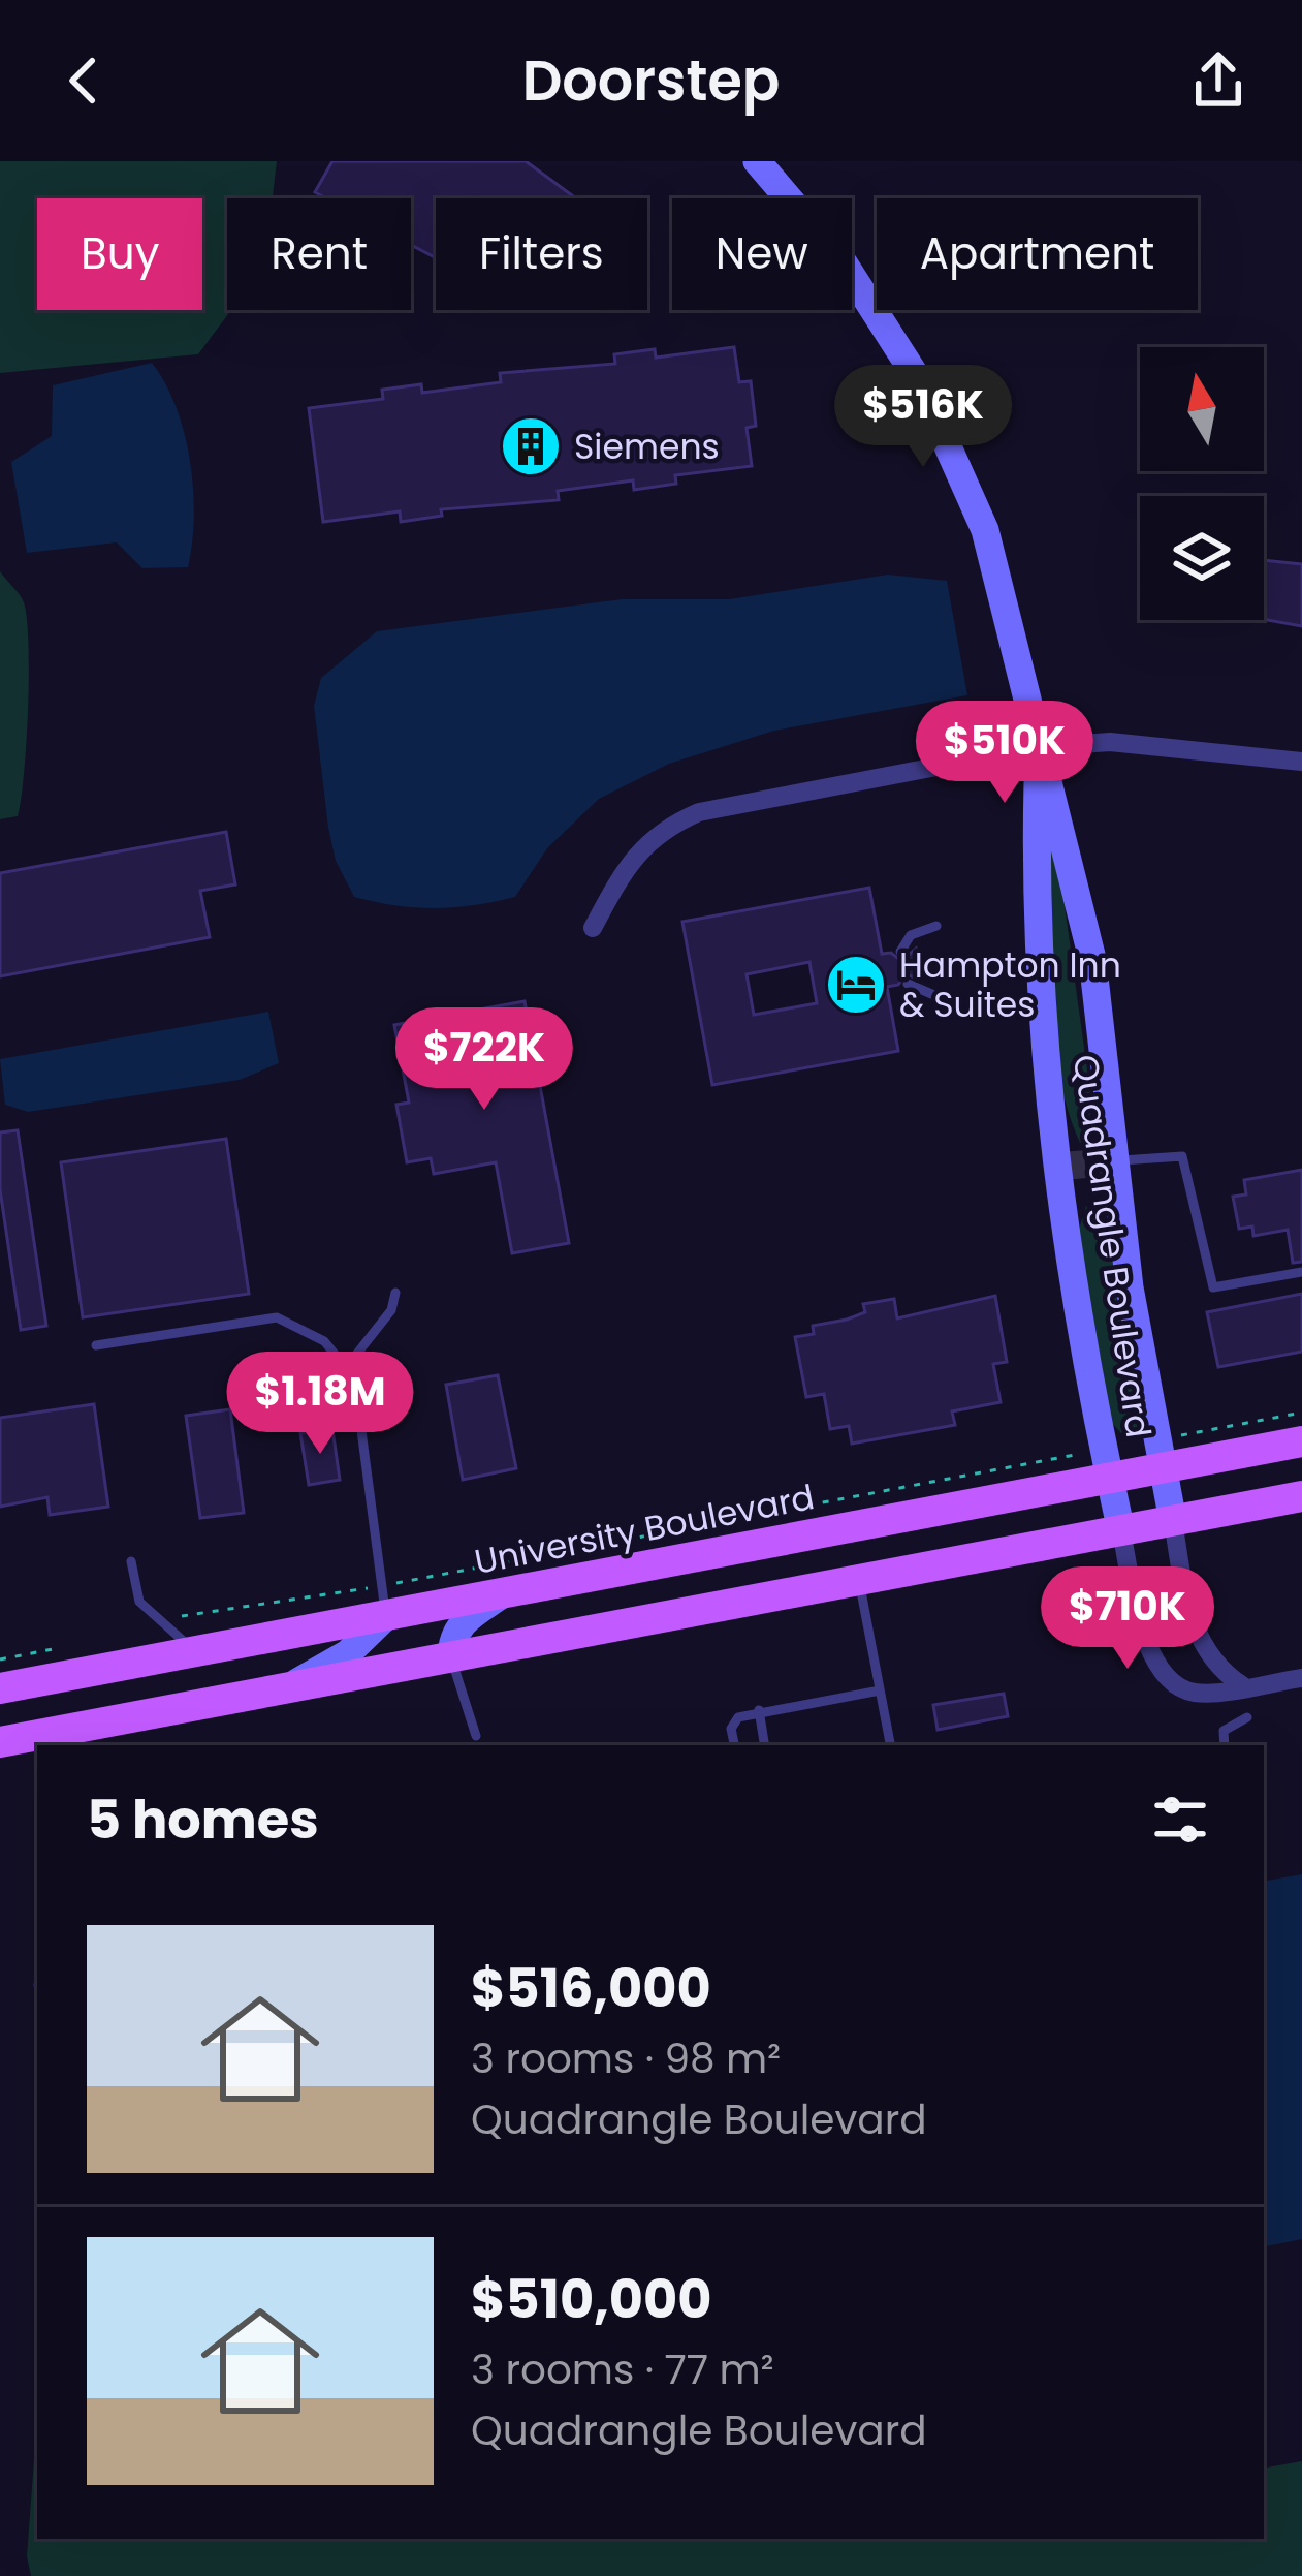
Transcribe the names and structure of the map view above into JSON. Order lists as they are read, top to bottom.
{
  "streets": {
    "main road": ["University Boulevard"],
    "street": ["Quadrangle Boulevard"]
  },
  "crossings": [
    ["Quadrangle Boulevard", "University Boulevard"]
  ],
  "places": {
    "building": ["Siemens"],
    "hotel": ["Hampton Inn & Suites"]
  },
  "north": "top",
  "page": {
    "header": "Doorstep",
    "chip": [
      "Buy",
      "Rent",
      "Filters",
      "New",
      "Apartment"
    ],
    "price": [
      "$516K",
      "$510K",
      "$722K",
      "$1.18M",
      "$710K"
    ],
    "heading": "5 homes",
    "list": [
      {
        "name": "$516,000",
        "note": "3 rooms · 98 m² · Quadrangle Boulevard"
      },
      {
        "name": "$510,000",
        "note": "3 rooms · 77 m² · Quadrangle Boulevard"
      }
    ]
  }
}
